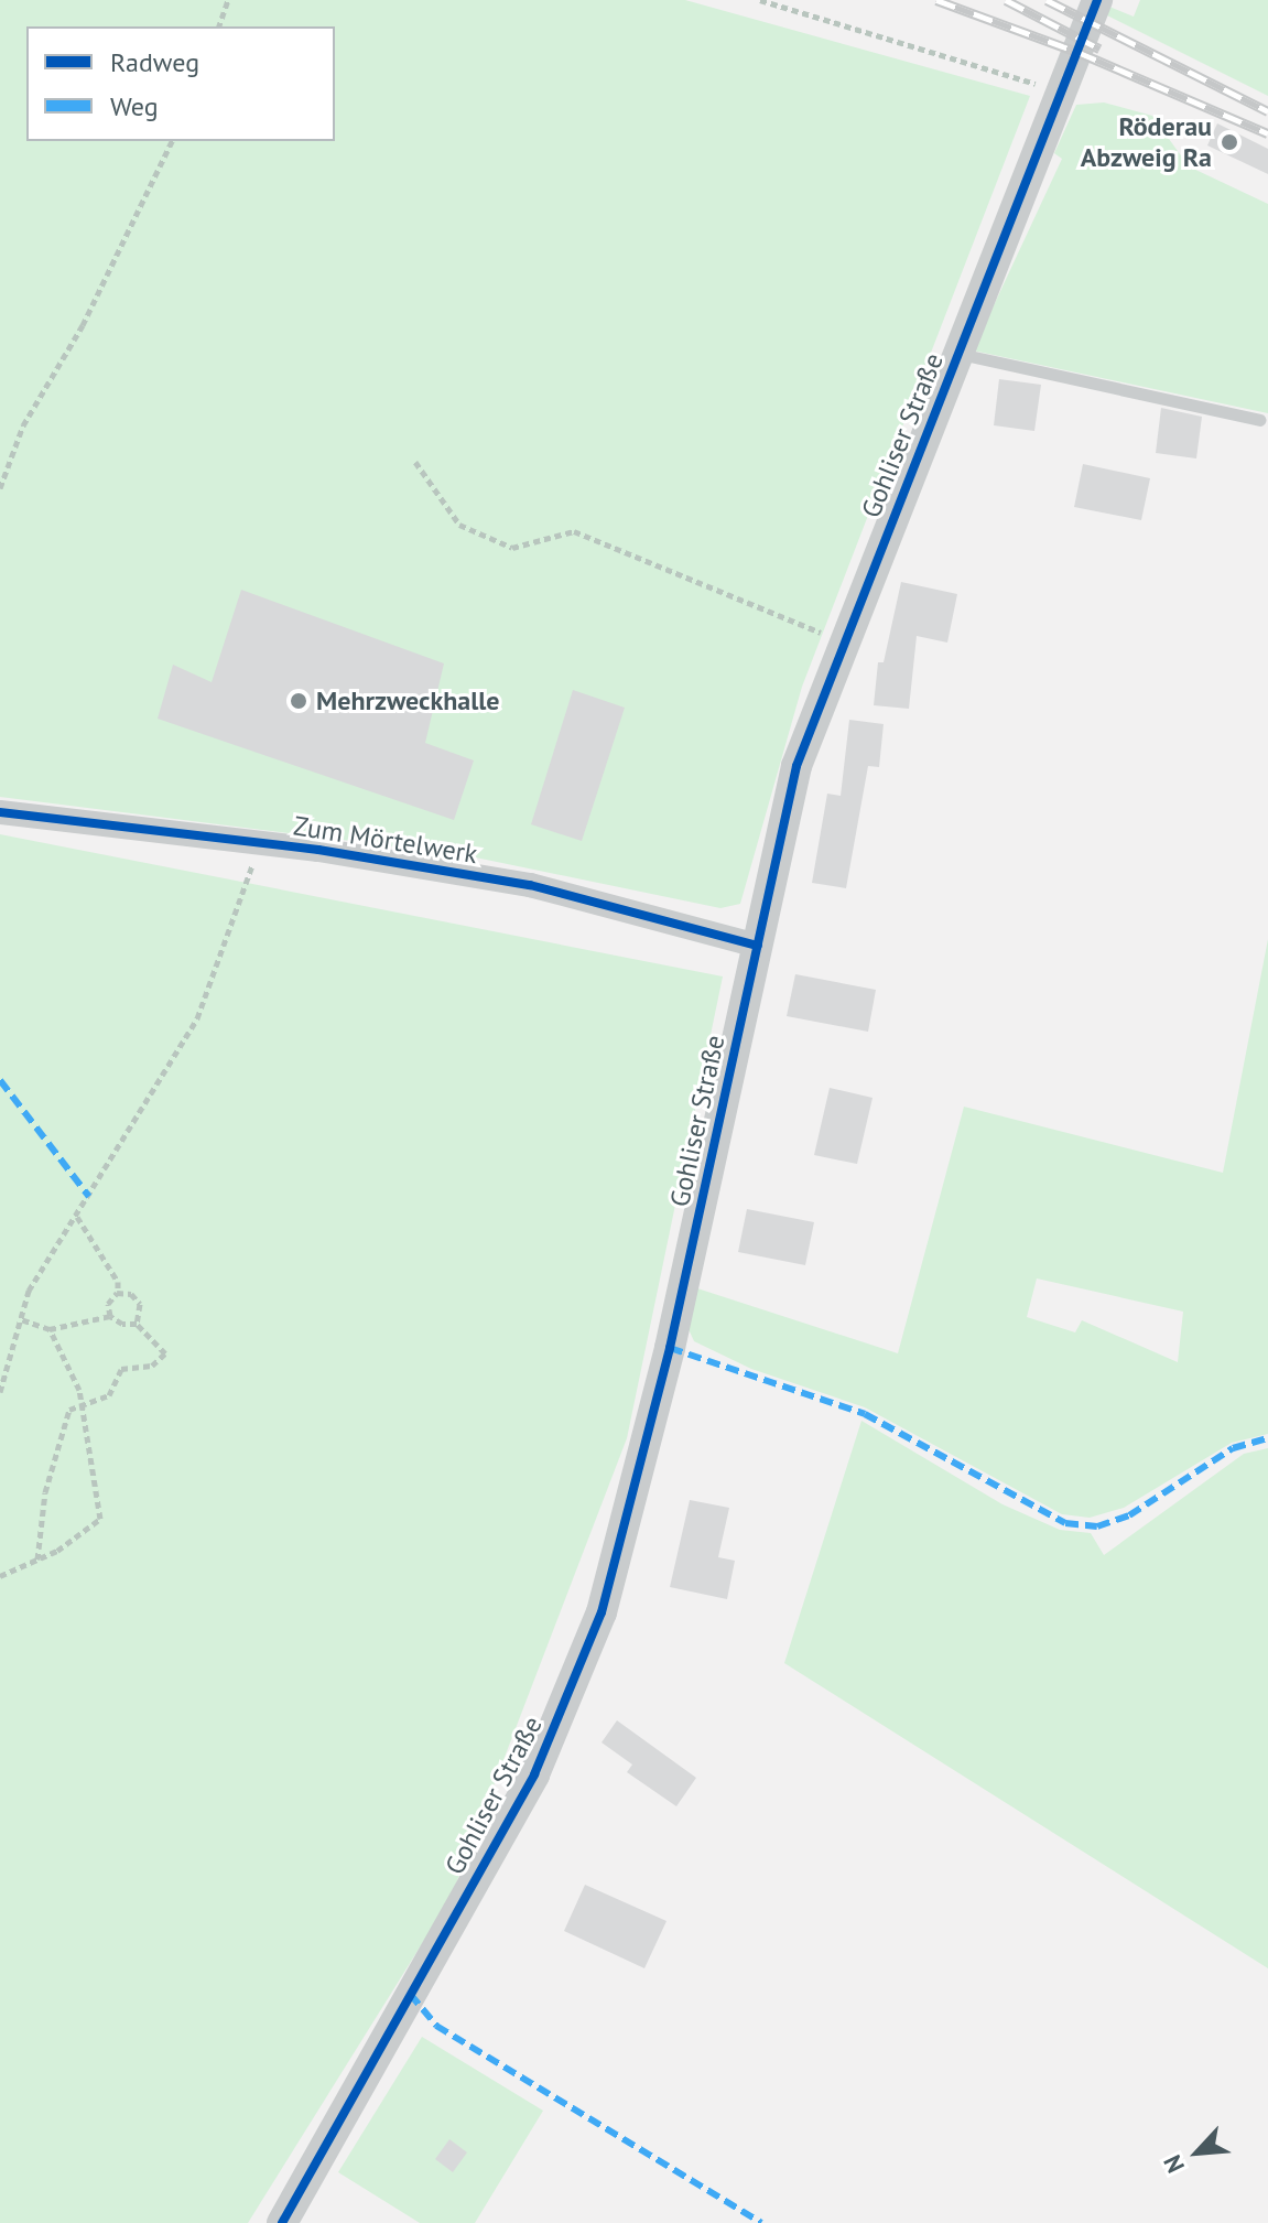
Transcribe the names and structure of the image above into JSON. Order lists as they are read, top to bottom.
{
  "streets": {
    "street": ["Gohliser Straße", "Zum Mörtelwerk"]
  },
  "crossings": [
    ["Gohliser Straße", "Zum Mörtelwerk"]
  ],
  "places": ["Röderau Abzweig Ra", "Mehrzweckhalle"],
  "legend": ["Radweg", "Weg"],
  "north": "bottom left"
}
